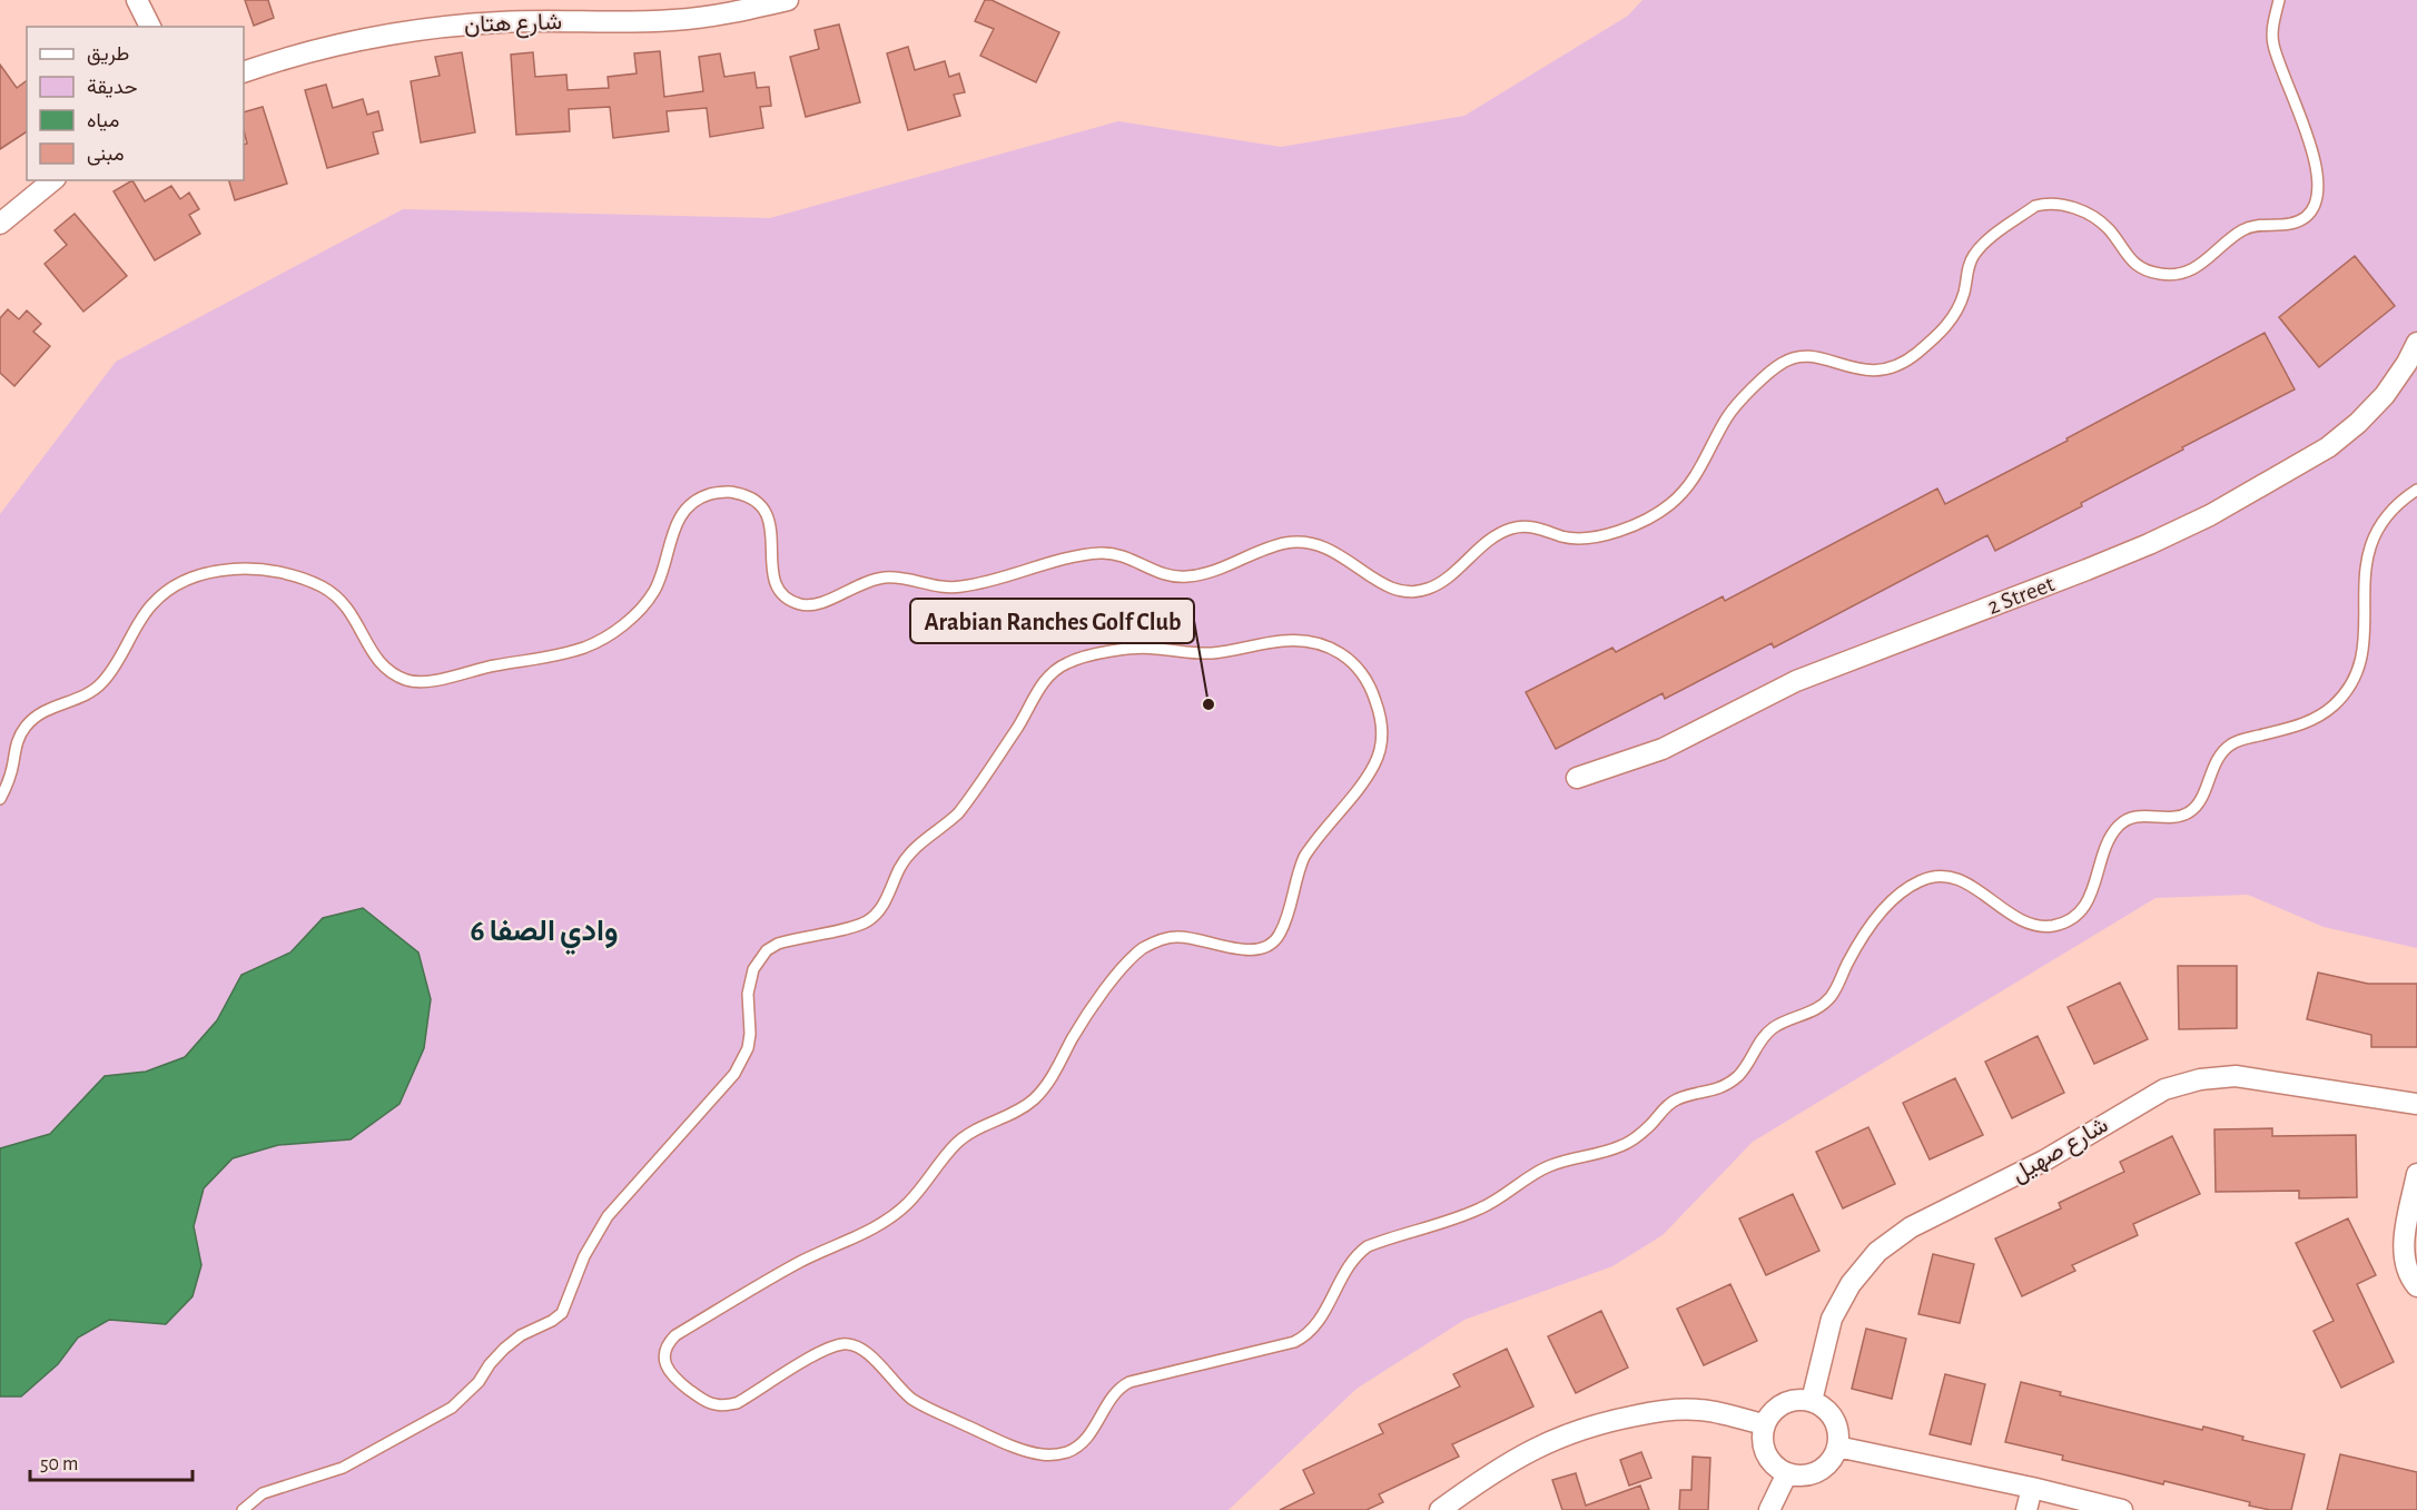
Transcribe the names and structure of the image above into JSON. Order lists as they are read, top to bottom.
{
  "streets": {
    "street": ["شارع هتان", "2 Street", "شارع صهيل"]
  },
  "districts": ["وادي الصفا 6"],
  "places": ["Arabian Ranches Golf Club"],
  "legend": [
    "طريق",
    "حديقة",
    "مياه",
    "مبنى"
  ],
  "scale_bar": "50 m"
}
